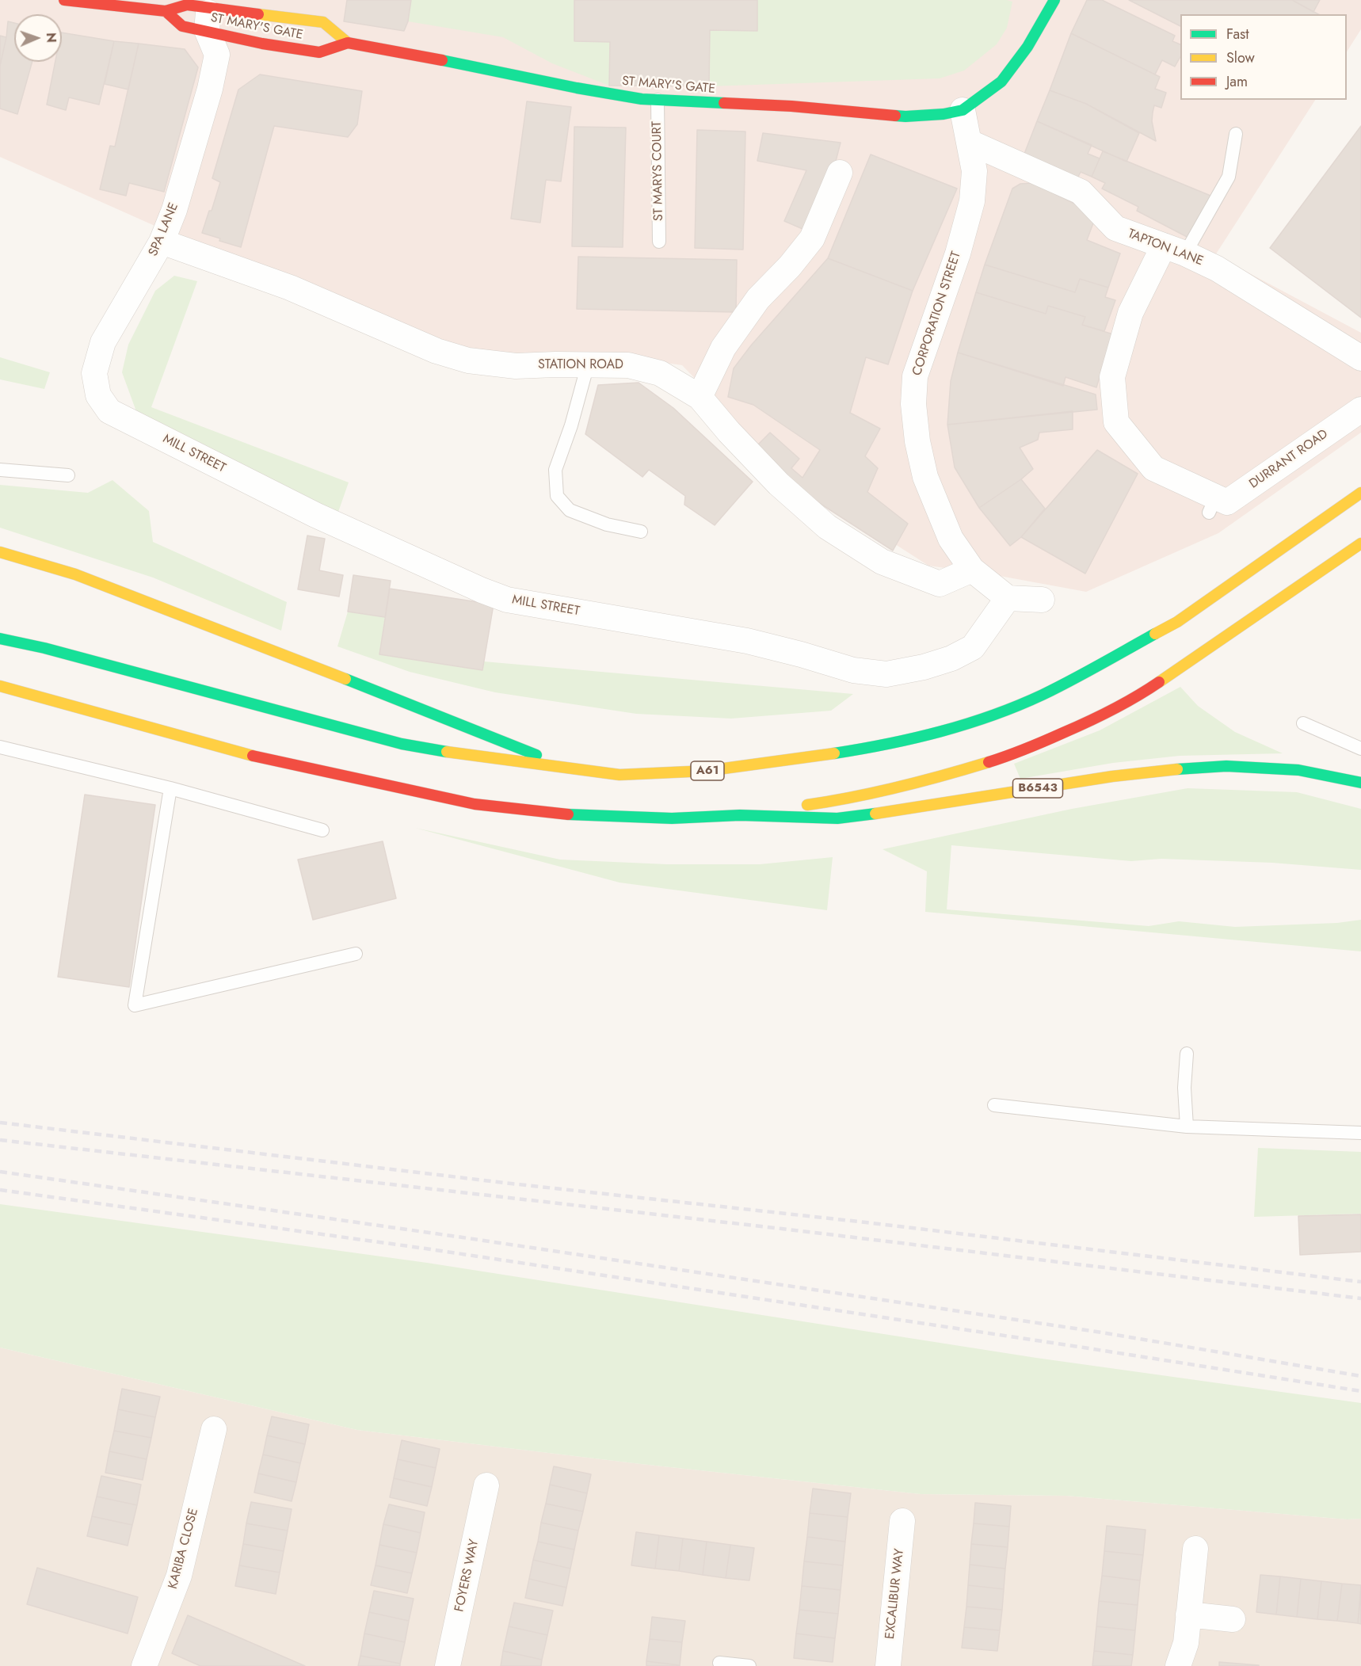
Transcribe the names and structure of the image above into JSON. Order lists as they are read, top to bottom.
{
  "streets": {
    "main road": ["ST MARY'S GATE", "A61", "B6543"],
    "street": [
      "SPA LANE",
      "TAPTON LANE",
      "CORPORATION STREET",
      "STATION ROAD",
      "MILL STREET",
      "DURRANT ROAD",
      "KARIBA CLOSE",
      "FOYERS WAY",
      "EXCALIBUR WAY"
    ],
    "lane": ["ST MARYS COURT"]
  },
  "crossings": [
    ["ST MARY'S GATE", "ST MARYS COURT"],
    ["ST MARY'S GATE", "CORPORATION STREET"],
    ["SPA LANE", "STATION ROAD"],
    ["SPA LANE", "MILL STREET"],
    ["TAPTON LANE", "CORPORATION STREET"],
    ["TAPTON LANE", "DURRANT ROAD"],
    ["CORPORATION STREET", "STATION ROAD"],
    ["CORPORATION STREET", "MILL STREET"]
  ],
  "legend": ["Fast", "Slow", "Jam"],
  "north": "right"
}
